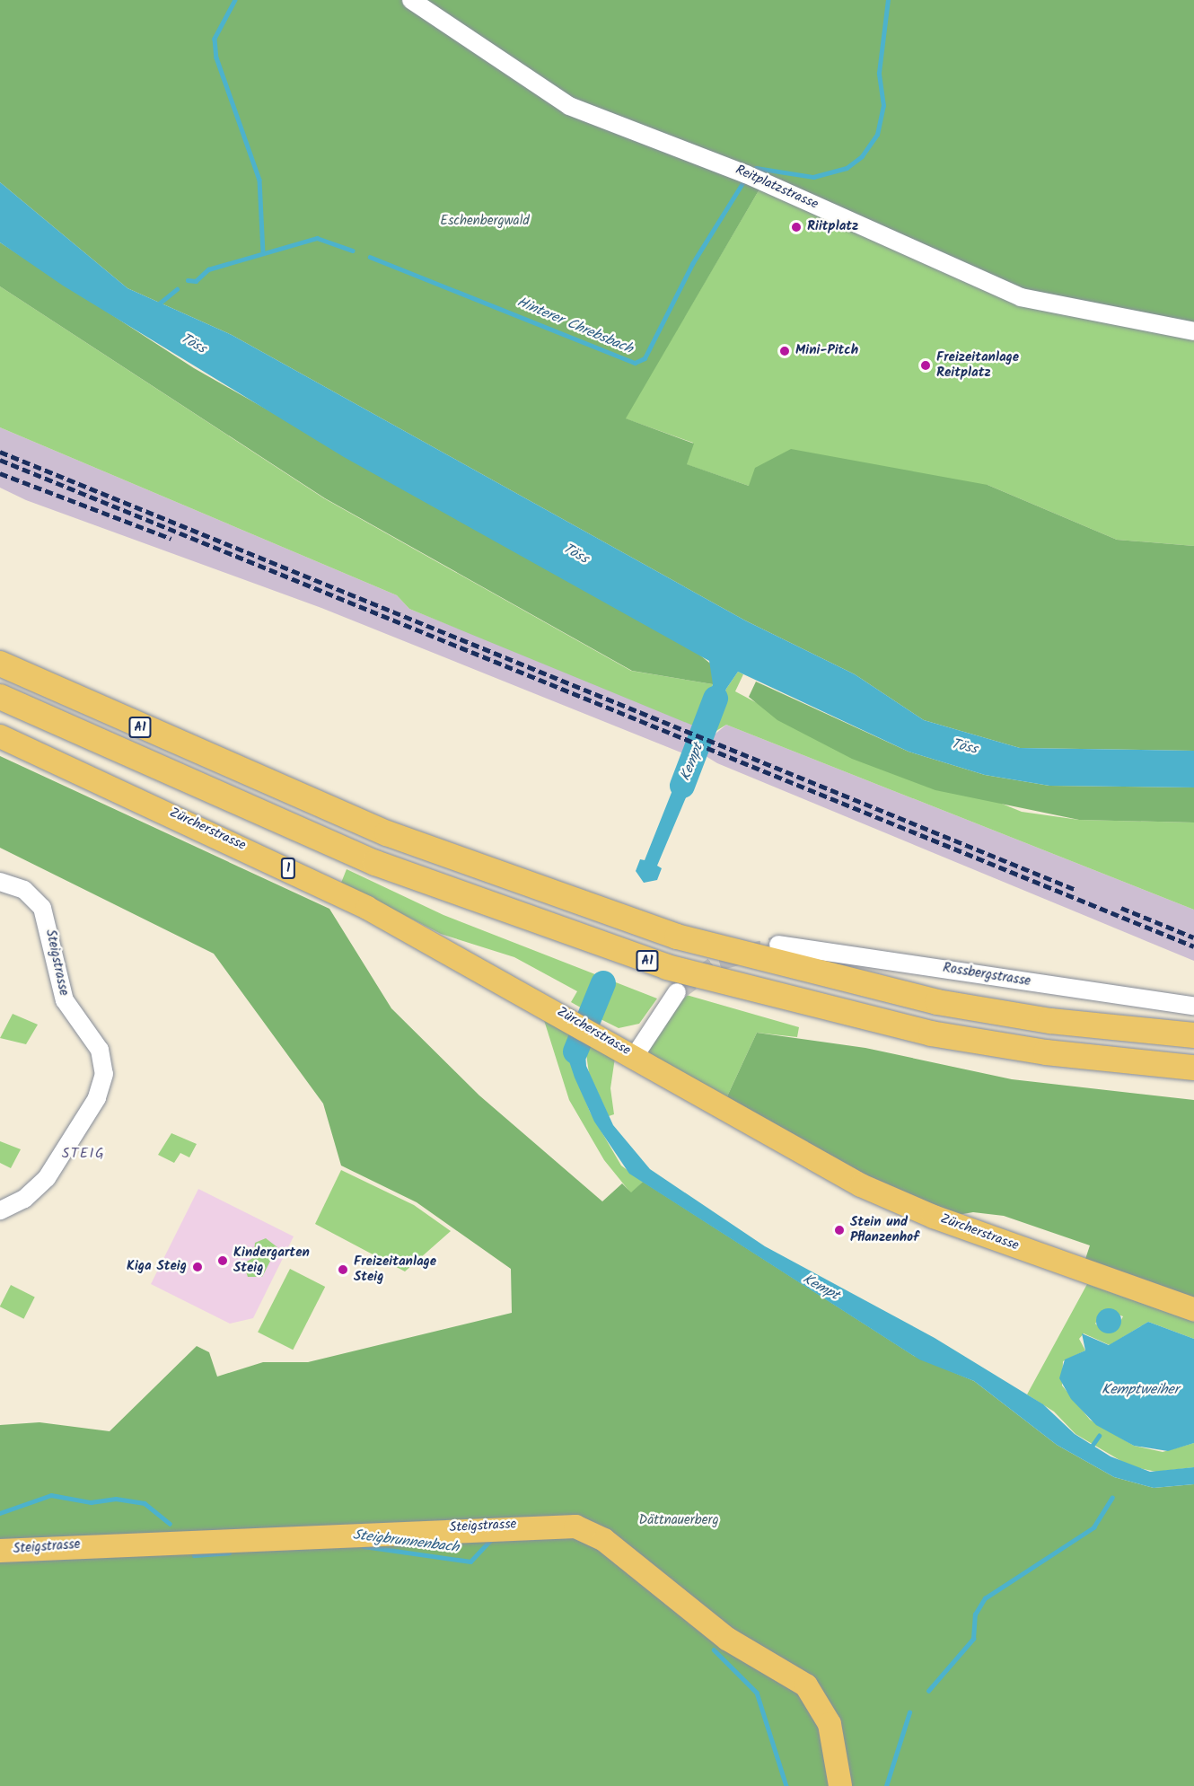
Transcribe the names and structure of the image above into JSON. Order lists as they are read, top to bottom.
{
  "streets": {
    "highway": ["A1"],
    "main road": ["Zürcherstrasse", "1", "Steigstrasse"],
    "street": ["Reitplatzstrasse", "Rossbergstrasse"]
  },
  "districts": ["STEIG"],
  "water": [
    "Hinterer Chrebsbach",
    "Töss",
    "Kempt",
    "Kemptweiher",
    "Steigbrunnenbach"
  ],
  "parks": ["Eschenbergwald", "Dättnauerberg"],
  "places": [
    "Riitplatz",
    "Mini-Pitch",
    "Freizeitanlage Reitplatz",
    "Stein und Pflanzenhof",
    "Kindergarten Steig",
    "Kiga Steig",
    "Freizeitanlage Steig"
  ]
}
